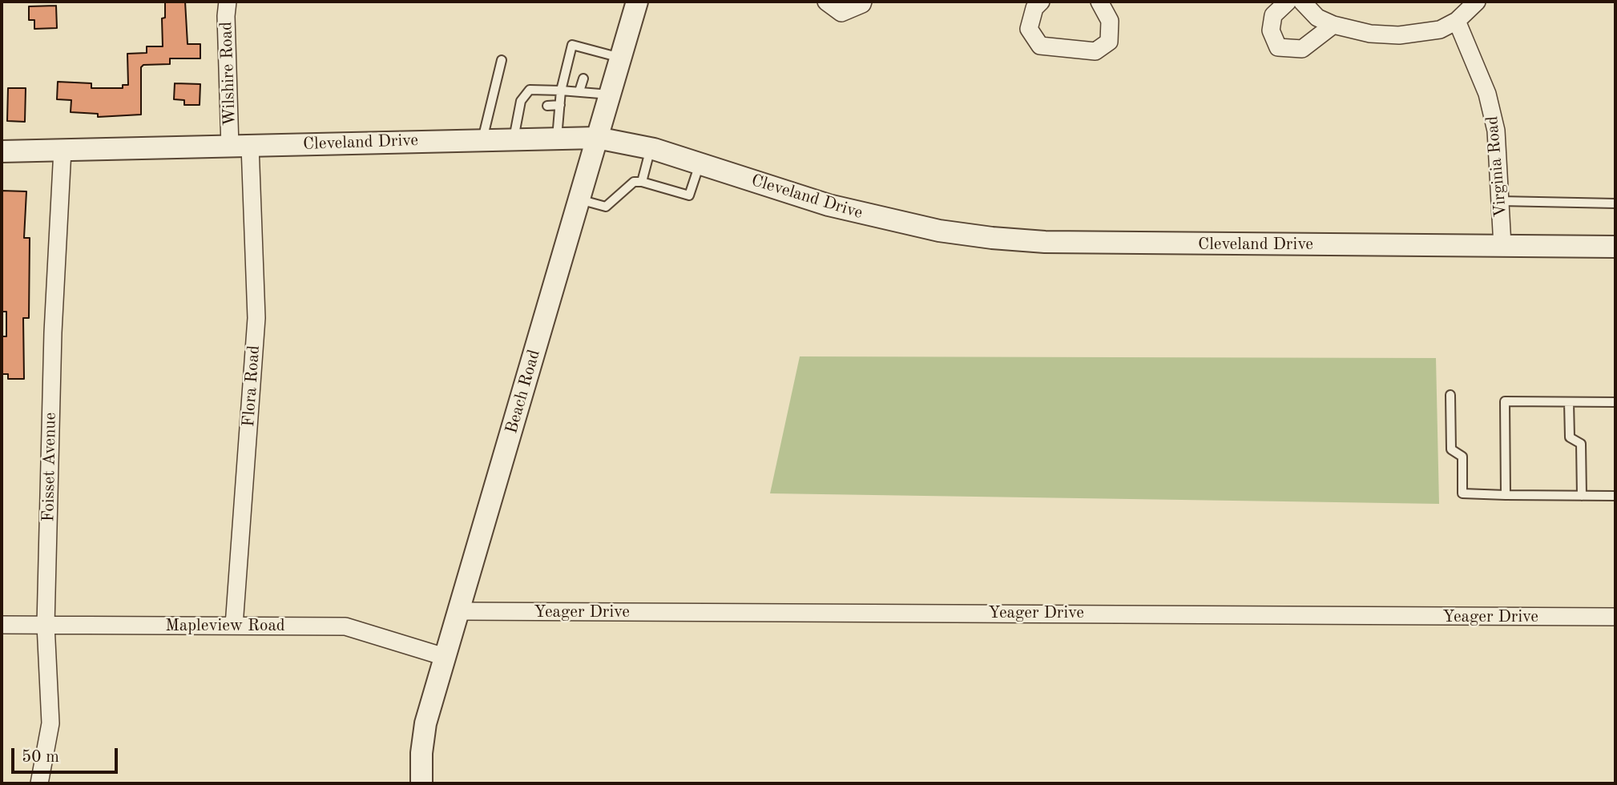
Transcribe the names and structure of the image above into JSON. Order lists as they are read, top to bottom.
{
  "streets": {
    "street": [
      "Wilshire Road",
      "Cleveland Drive",
      "Virginia Road",
      "Flora Road",
      "Beach Road",
      "Foisset Avenue",
      "Yeager Drive",
      "Mapleview Road"
    ]
  },
  "crossings": [
    ["Wilshire Road", "Cleveland Drive"],
    ["Wilshire Road", "Flora Road"],
    ["Cleveland Drive", "Virginia Road"],
    ["Cleveland Drive", "Flora Road"],
    ["Cleveland Drive", "Beach Road"],
    ["Cleveland Drive", "Foisset Avenue"],
    ["Flora Road", "Mapleview Road"],
    ["Beach Road", "Yeager Drive"],
    ["Beach Road", "Mapleview Road"],
    ["Foisset Avenue", "Mapleview Road"]
  ],
  "scale_bar": "50 m"
}
